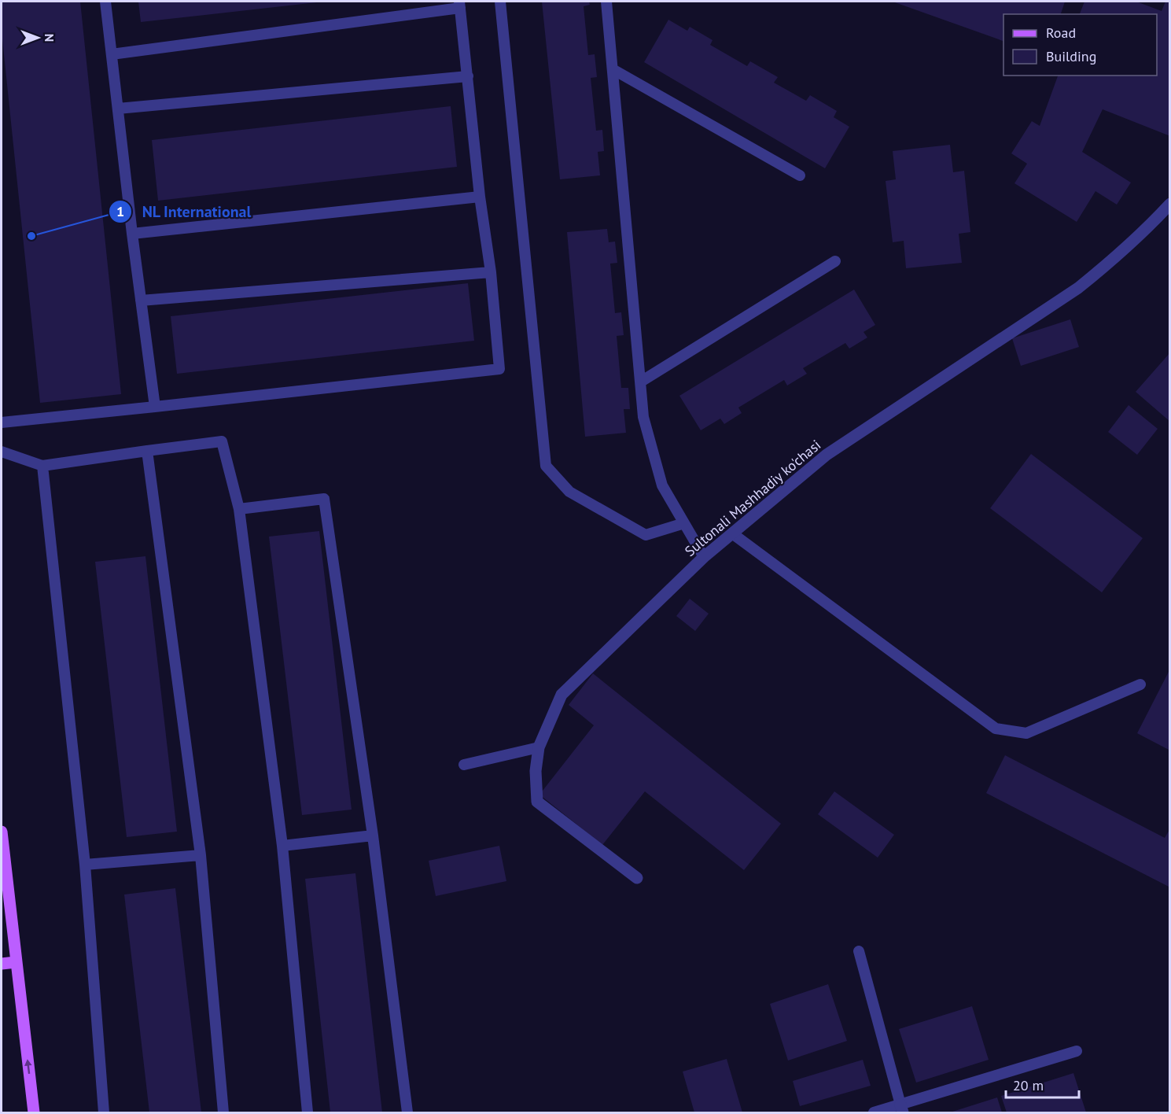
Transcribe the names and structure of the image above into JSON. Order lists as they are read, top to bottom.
{
  "streets": {
    "street": ["Sultonali Mashhadiy ko'chasi"]
  },
  "places": ["NL International"],
  "legend": ["Road", "Building"],
  "scale_bar": "20 m",
  "north": "right"
}
